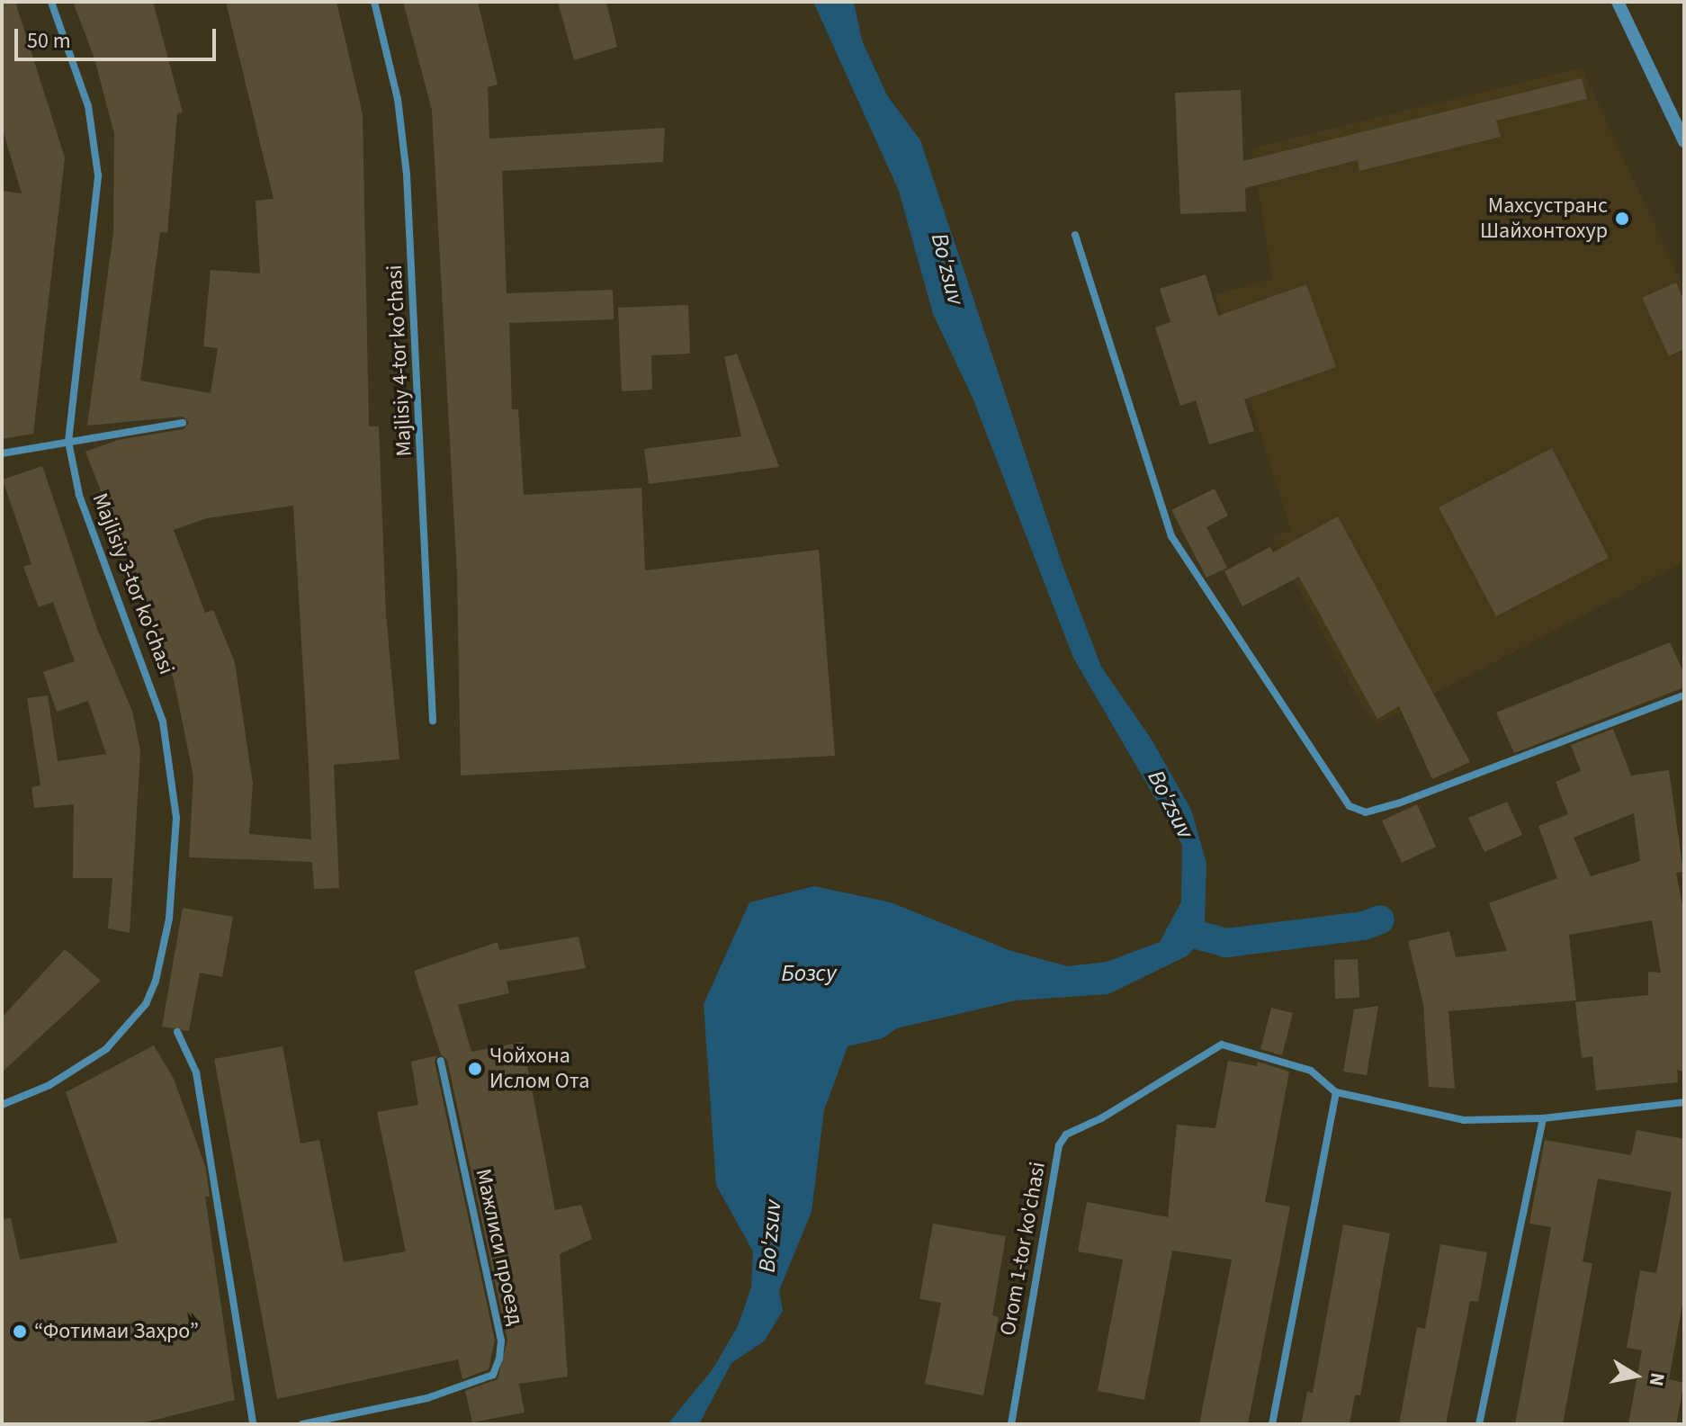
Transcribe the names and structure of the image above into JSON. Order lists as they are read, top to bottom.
{
  "streets": {
    "street": [
      "Majlisiy 4-tor ko'chasi",
      "Majlisiy 3-tor ko'chasi",
      "Мажлиси проезд",
      "Orom 1-tor ko'chasi"
    ]
  },
  "water": ["Bo'zsuv", "Бозсу"],
  "places": ["Махсустранс Шайхонтохур", "Чойхона Ислом Ота", "“Фотимаи Заҳро”"],
  "scale_bar": "50 m",
  "north": "right"
}
